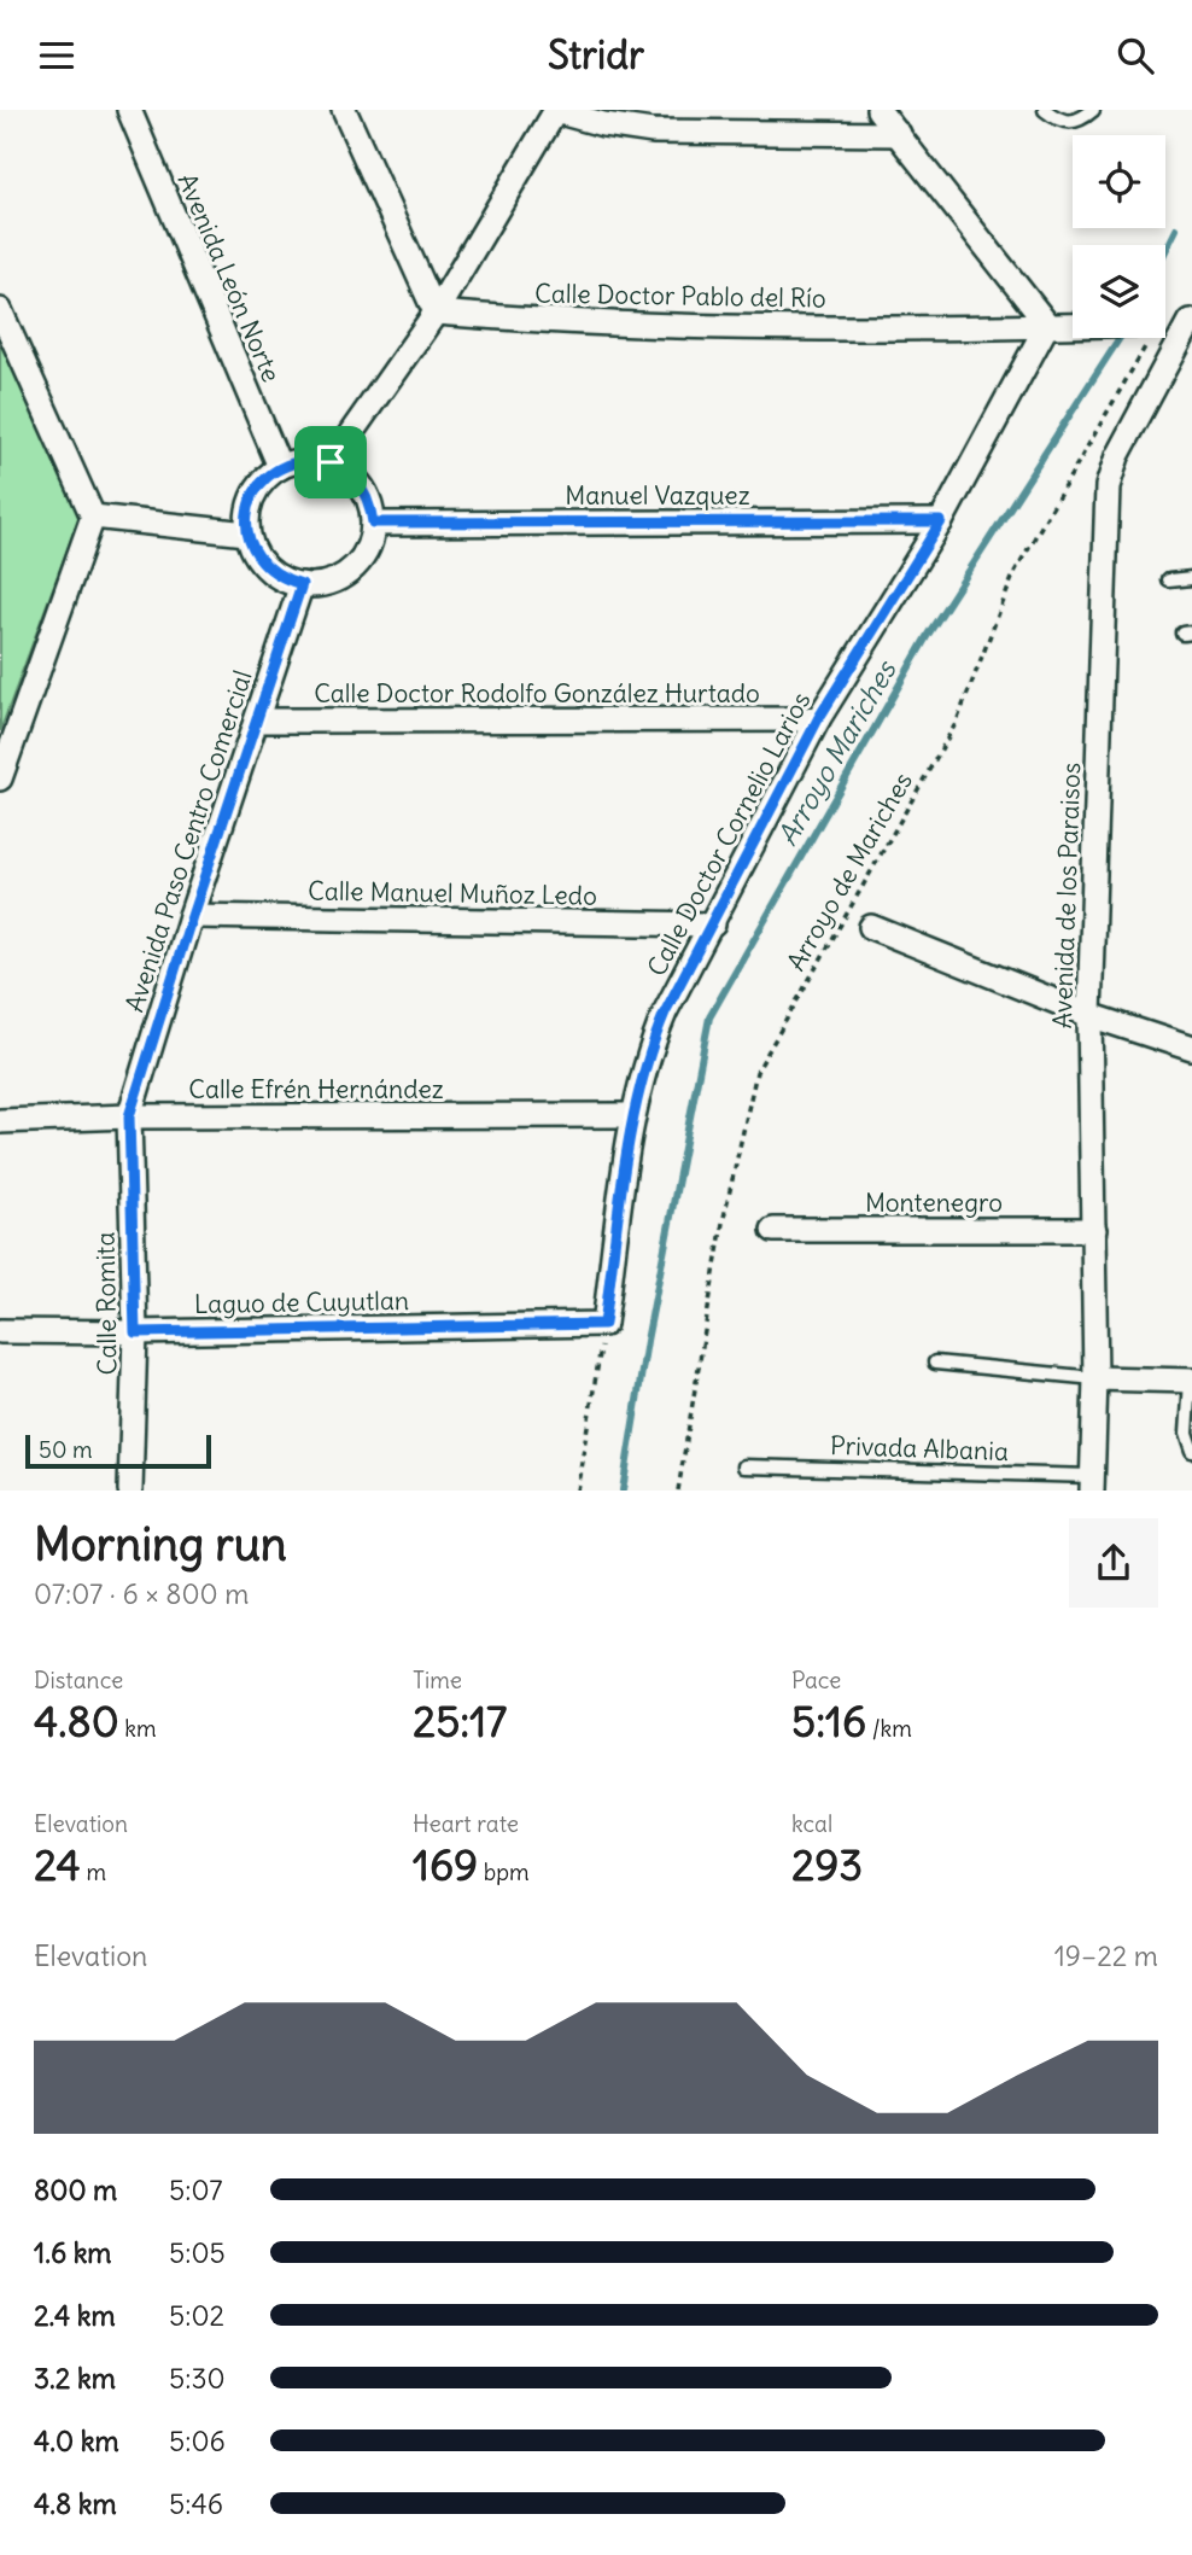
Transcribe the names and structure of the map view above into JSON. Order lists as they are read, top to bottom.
{
  "streets": {
    "street": [
      "Avenida León Norte",
      "Calle Doctor Pablo del Río",
      "Manuel Vazquez",
      "Calle Doctor Rodolfo González Hurtado",
      "Calle Doctor Cornelio Larios",
      "Avenida Paso Centro Comercial",
      "Calle Manuel Muñoz Ledo",
      "Avenida de los Paraisos",
      "Calle Efrén Hernández",
      "Montenegro",
      "Laguo de Cuyutlan",
      "Calle Romita"
    ],
    "lane": ["Privada Albania"],
    "path": ["Arroyo de Mariches"]
  },
  "crossings": [
    ["Avenida León Norte", "Manuel Vazquez"],
    ["Avenida León Norte", "Avenida Paso Centro Comercial"],
    ["Calle Doctor Pablo del Río", "Calle Doctor Cornelio Larios"],
    ["Calle Doctor Pablo del Río", "Arroyo de Mariches"],
    ["Calle Doctor Pablo del Río", "Avenida de los Paraisos"],
    ["Manuel Vazquez", "Calle Doctor Cornelio Larios"],
    ["Manuel Vazquez", "Avenida Paso Centro Comercial"],
    ["Calle Doctor Rodolfo González Hurtado", "Calle Doctor Cornelio Larios"],
    ["Calle Doctor Rodolfo González Hurtado", "Avenida Paso Centro Comercial"],
    ["Calle Doctor Cornelio Larios", "Calle Manuel Muñoz Ledo"],
    ["Calle Doctor Cornelio Larios", "Calle Efrén Hernández"],
    ["Avenida Paso Centro Comercial", "Calle Manuel Muñoz Ledo"],
    ["Avenida Paso Centro Comercial", "Calle Efrén Hernández"],
    ["Avenida Paso Centro Comercial", "Calle Romita"],
    ["Arroyo de Mariches", "Avenida de los Paraisos"],
    ["Avenida de los Paraisos", "Montenegro"],
    ["Avenida de los Paraisos", "Privada Albania"],
    ["Calle Efrén Hernández", "Calle Romita"],
    ["Laguo de Cuyutlan", "Calle Romita"]
  ],
  "water": ["Arroyo Mariches"],
  "scale_bar": "50 m",
  "page": {
    "header": "Stridr",
    "scale": "50 m",
    "heading": ["Morning run", "07:07 · 6 × 800 m"],
    "stats": [
      ["Distance", "4.80 km"],
      ["Time", "25:17"],
      ["Pace", "5:16 /km"],
      ["Elevation", "24 m"],
      ["Heart rate", "169 bpm"],
      ["kcal", "293"]
    ],
    "chart": ["Elevation", "19–22 m"],
    "list": [
      {
        "name": "800 m",
        "note": "5:07"
      },
      {
        "name": "1.6 km",
        "note": "5:05"
      },
      {
        "name": "2.4 km",
        "note": "5:02"
      },
      {
        "name": "3.2 km",
        "note": "5:30"
      },
      {
        "name": "4.0 km",
        "note": "5:06"
      },
      {
        "name": "4.8 km",
        "note": "5:46"
      }
    ]
  }
}
